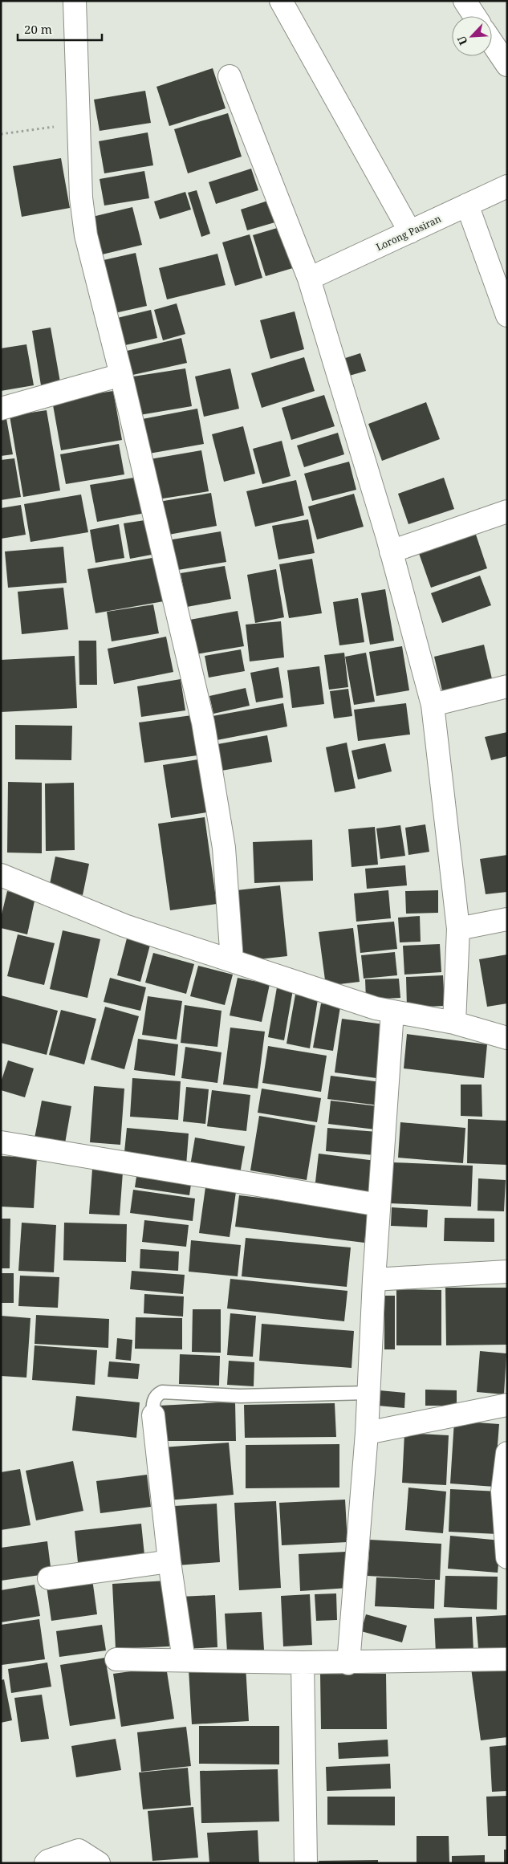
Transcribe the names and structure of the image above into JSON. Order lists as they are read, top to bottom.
{
  "streets": {
    "street": ["Lorong Pasiran"]
  },
  "scale_bar": "20 m",
  "north": "bottom left"
}
